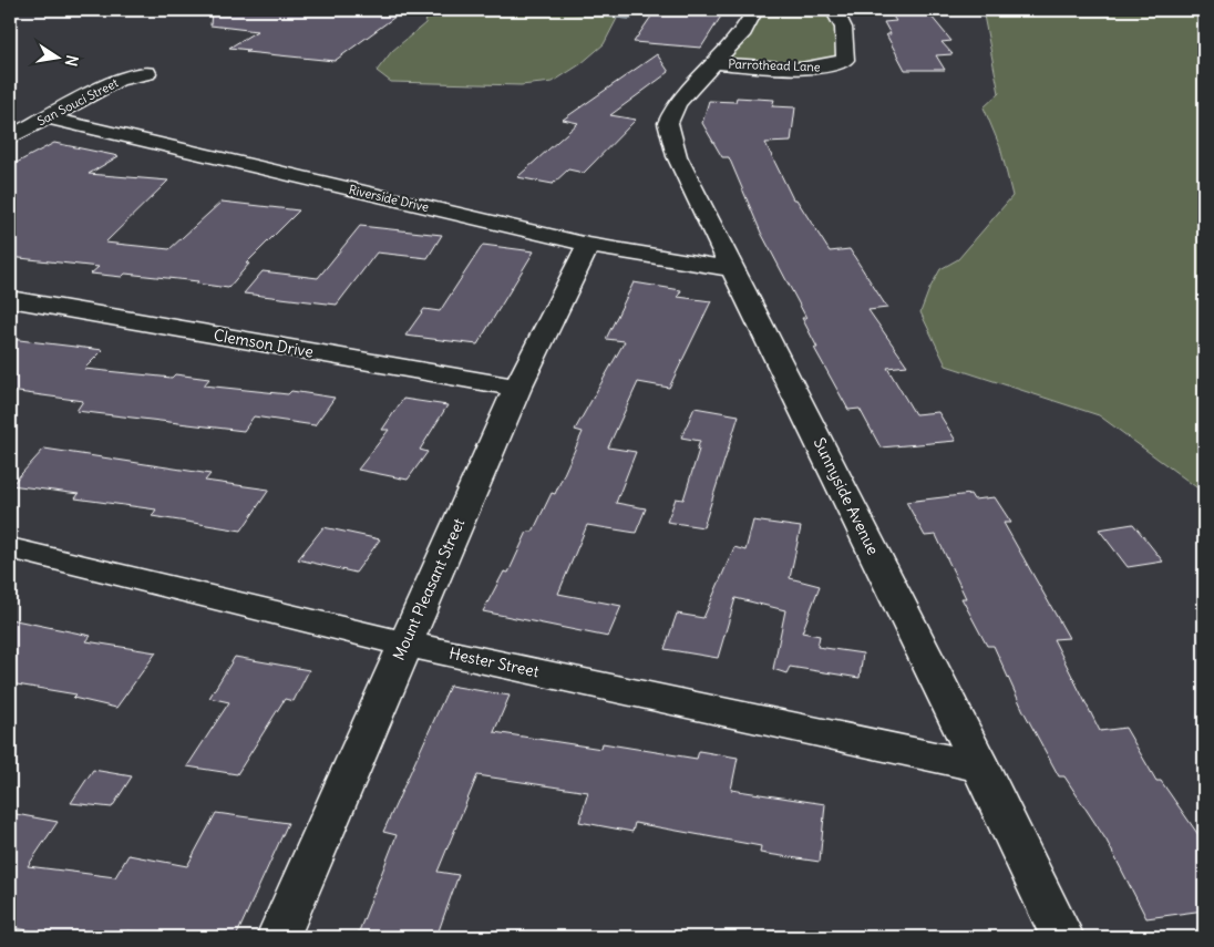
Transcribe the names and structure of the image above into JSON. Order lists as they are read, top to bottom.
{
  "streets": {
    "street": [
      "Parrothead Lane",
      "San Souci Street",
      "Riverside Drive",
      "Clemson Drive",
      "Sunnyside Avenue",
      "Mount Pleasant Street",
      "Hester Street"
    ]
  },
  "crossings": [
    ["Parrothead Lane", "Sunnyside Avenue"],
    ["San Souci Street", "Riverside Drive"],
    ["Riverside Drive", "Sunnyside Avenue"],
    ["Riverside Drive", "Mount Pleasant Street"],
    ["Clemson Drive", "Mount Pleasant Street"],
    ["Sunnyside Avenue", "Hester Street"],
    ["Mount Pleasant Street", "Hester Street"]
  ],
  "north": "right"
}
